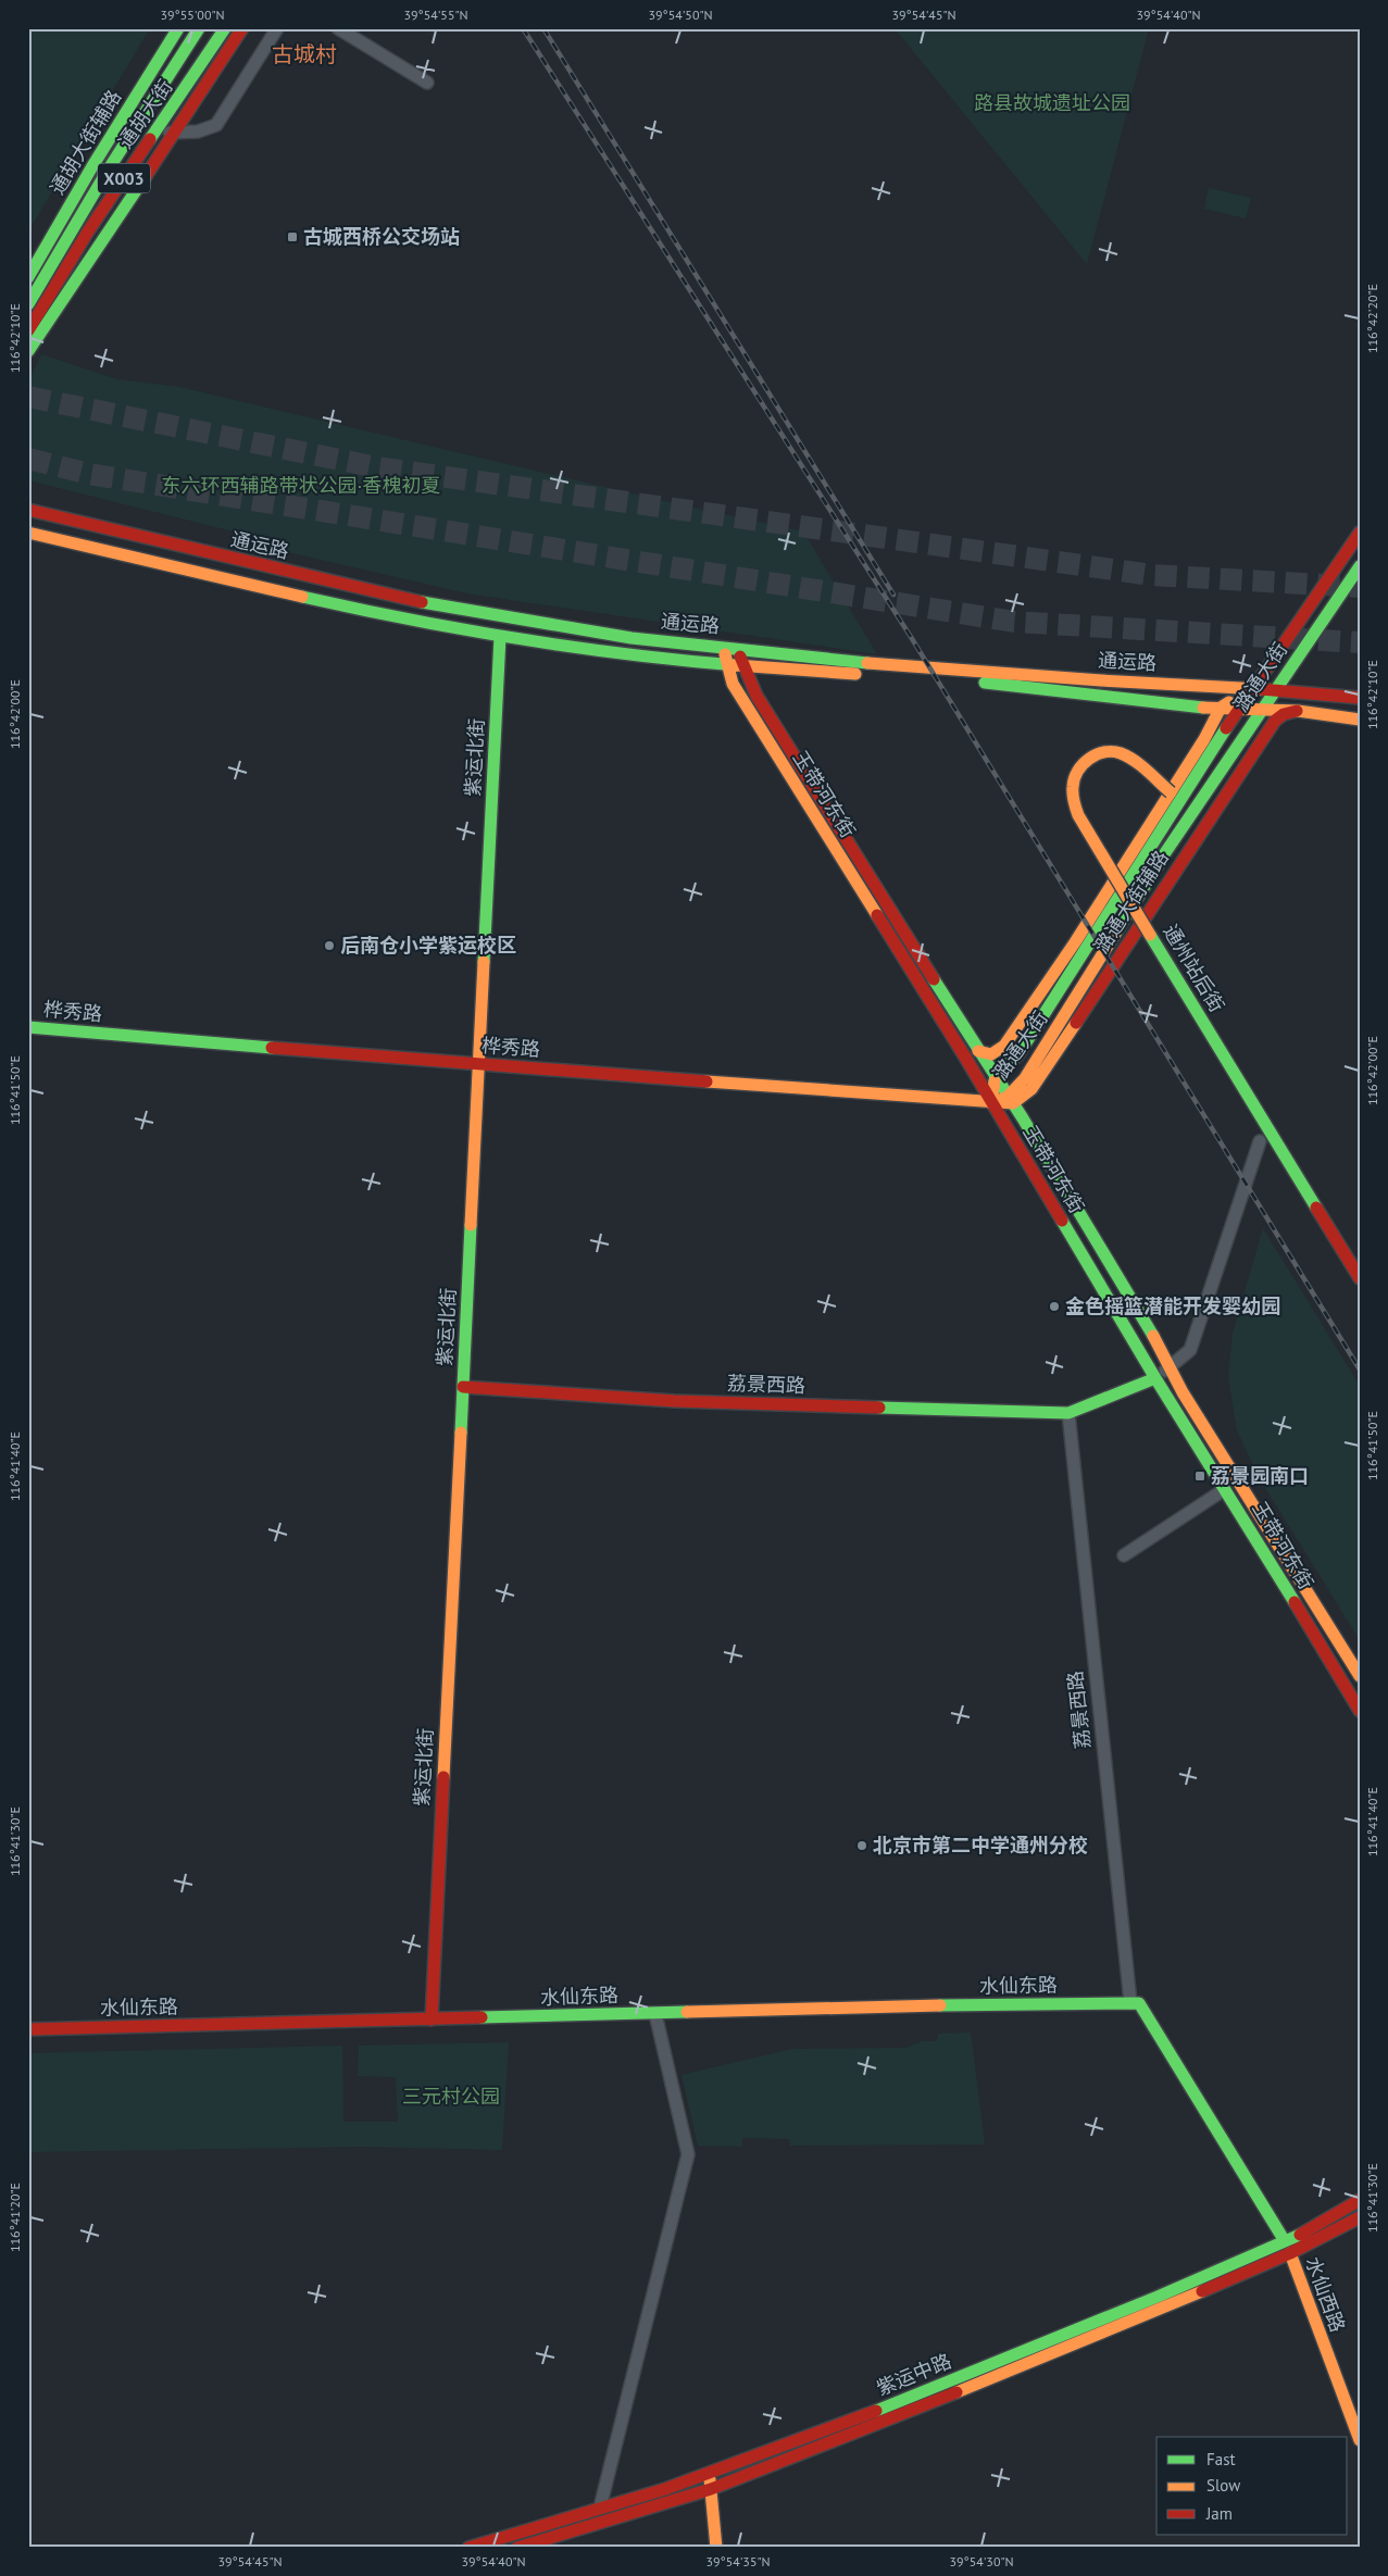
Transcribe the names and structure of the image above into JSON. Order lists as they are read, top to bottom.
{
  "streets": {
    "main road": [
      "通胡大街",
      "通胡大街辅路",
      "X003",
      "通运路",
      "潞通大街",
      "紫运北街",
      "玉带河东街",
      "潞通大街辅路",
      "通州站后街",
      "桦秀路",
      "荔景西路",
      "水仙东路",
      "水仙西路",
      "紫运中路"
    ]
  },
  "crossings": [
    ["通运路", "潞通大街"],
    ["通运路", "紫运北街"],
    ["通运路", "玉带河东街"],
    ["通运路", "潞通大街辅路"],
    ["潞通大街", "玉带河东街"],
    ["潞通大街", "潞通大街辅路"],
    ["潞通大街", "桦秀路"],
    ["紫运北街", "桦秀路"],
    ["紫运北街", "荔景西路"],
    ["紫运北街", "水仙东路"],
    ["玉带河东街", "潞通大街辅路"],
    ["玉带河东街", "桦秀路"],
    ["玉带河东街", "荔景西路"],
    ["潞通大街辅路", "通州站后街"],
    ["荔景西路", "水仙东路"],
    ["荔景西路", "水仙西路"],
    ["水仙东路", "水仙西路"],
    ["水仙西路", "紫运中路"]
  ],
  "districts": ["古城村"],
  "parks": ["路县故城遗址公园", "东六环西辅路带状公园·香槐初夏", "三元村公园"],
  "places": {
    "transit": ["古城西桥公交场站", "荔景园南口"],
    "other": ["后南仓小学紫运校区", "金色摇篮潜能开发婴幼园", "北京市第二中学通州分校"]
  },
  "legend": ["Fast", "Slow", "Jam"],
  "coordinates": [
    "39°55'00\"N",
    "39°54'55\"N",
    "39°54'50\"N",
    "39°54'45\"N",
    "39°54'40\"N",
    "116°42'20\"E",
    "116°42'10\"E",
    "116°42'00\"E",
    "116°41'50\"E",
    "116°41'40\"E",
    "116°41'30\"E",
    "116°41'20\"E",
    "39°54'35\"N",
    "39°54'30\"N"
  ]
}
